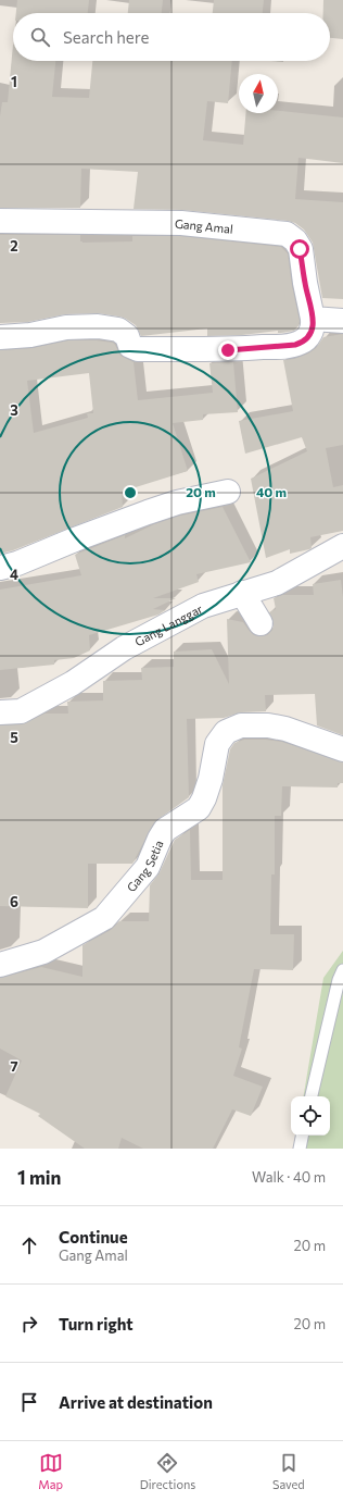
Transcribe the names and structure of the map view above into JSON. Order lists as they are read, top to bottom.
{
  "streets": {
    "street": ["Gang Amal", "Gang Langgar", "Gang Setia"]
  },
  "north": "top",
  "page": {
    "search": "Search here",
    "heading": ["1 min", "Walk · 40 m"],
    "list": [
      ["Continue", "Gang Amal", "20 m"],
      ["Turn right", "20 m"],
      "Arrive at destination"
    ],
    "nav": ["Map", "Directions", "Saved"]
  },
  "grid": {
    "rows": [
      "1",
      "2",
      "3",
      "4",
      "5",
      "6",
      "7"
    ]
  },
  "rings": ["20 m", "40 m"]
}
